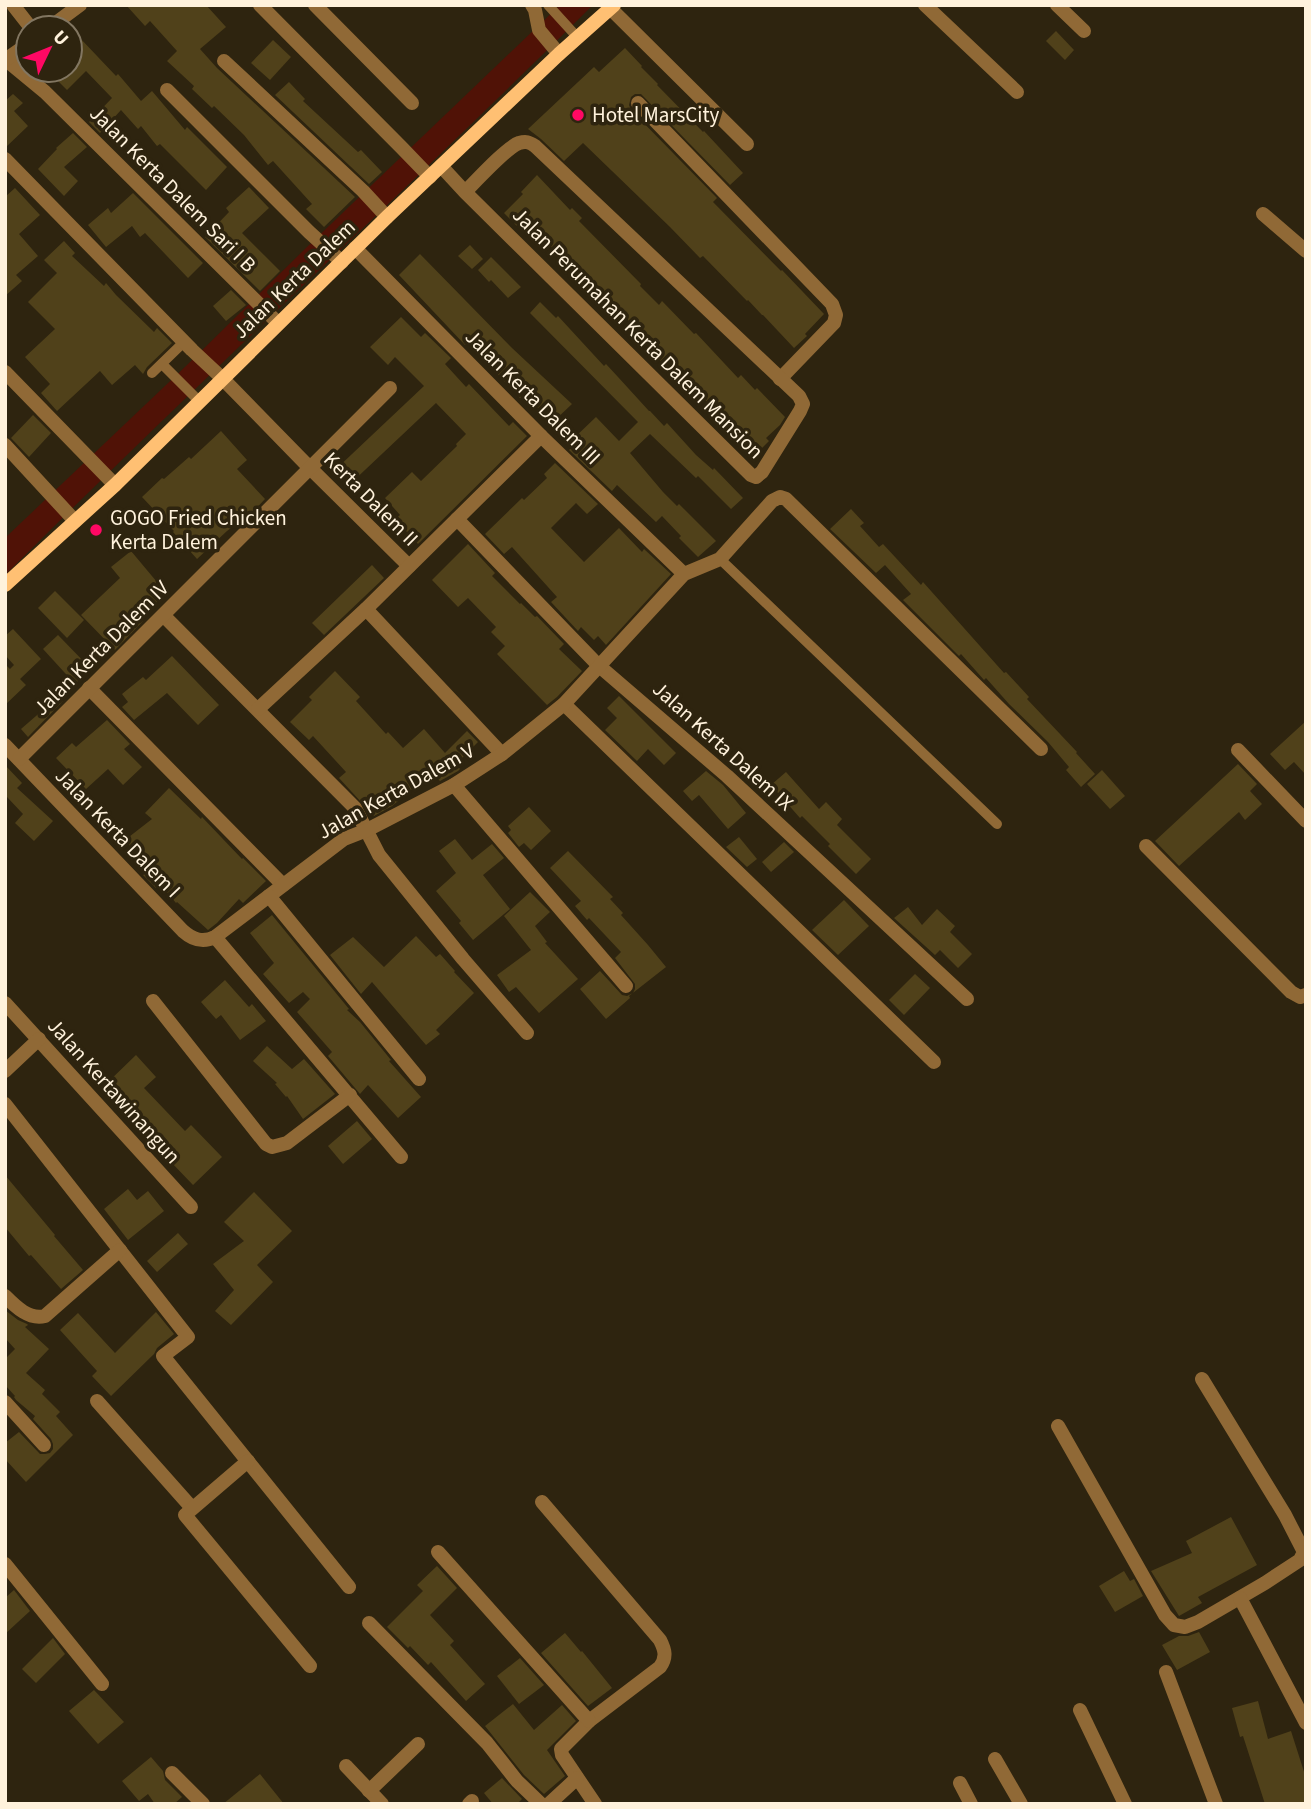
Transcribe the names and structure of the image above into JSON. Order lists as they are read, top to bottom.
{
  "streets": {
    "street": [
      "Jalan Kerta Dalem Sari I B",
      "Jalan Kerta Dalem",
      "Jalan Perumahan Kerta Dalem Mansion",
      "Jalan Kerta Dalem III",
      "Kerta Dalem II",
      "Jalan Kerta Dalem IV",
      "Jalan Kerta Dalem IX",
      "Jalan Kerta Dalem V",
      "Jalan Kerta Dalem I",
      "Jalan Kertawinangun"
    ]
  },
  "crossings": [
    ["Jalan Kerta Dalem Sari I B", "Jalan Kerta Dalem"],
    ["Jalan Kerta Dalem", "Jalan Perumahan Kerta Dalem Mansion"],
    ["Jalan Kerta Dalem", "Jalan Kerta Dalem III"],
    ["Jalan Kerta Dalem", "Kerta Dalem II"],
    ["Jalan Kerta Dalem III", "Jalan Kerta Dalem V"],
    ["Kerta Dalem II", "Jalan Kerta Dalem IV"],
    ["Jalan Kerta Dalem IV", "Jalan Kerta Dalem I"],
    ["Jalan Kerta Dalem IX", "Jalan Kerta Dalem V"],
    ["Jalan Kerta Dalem V", "Jalan Kerta Dalem I"]
  ],
  "places": ["Hotel MarsCity", "GOGO Fried Chicken Kerta Dalem"],
  "north": "top right"
}
